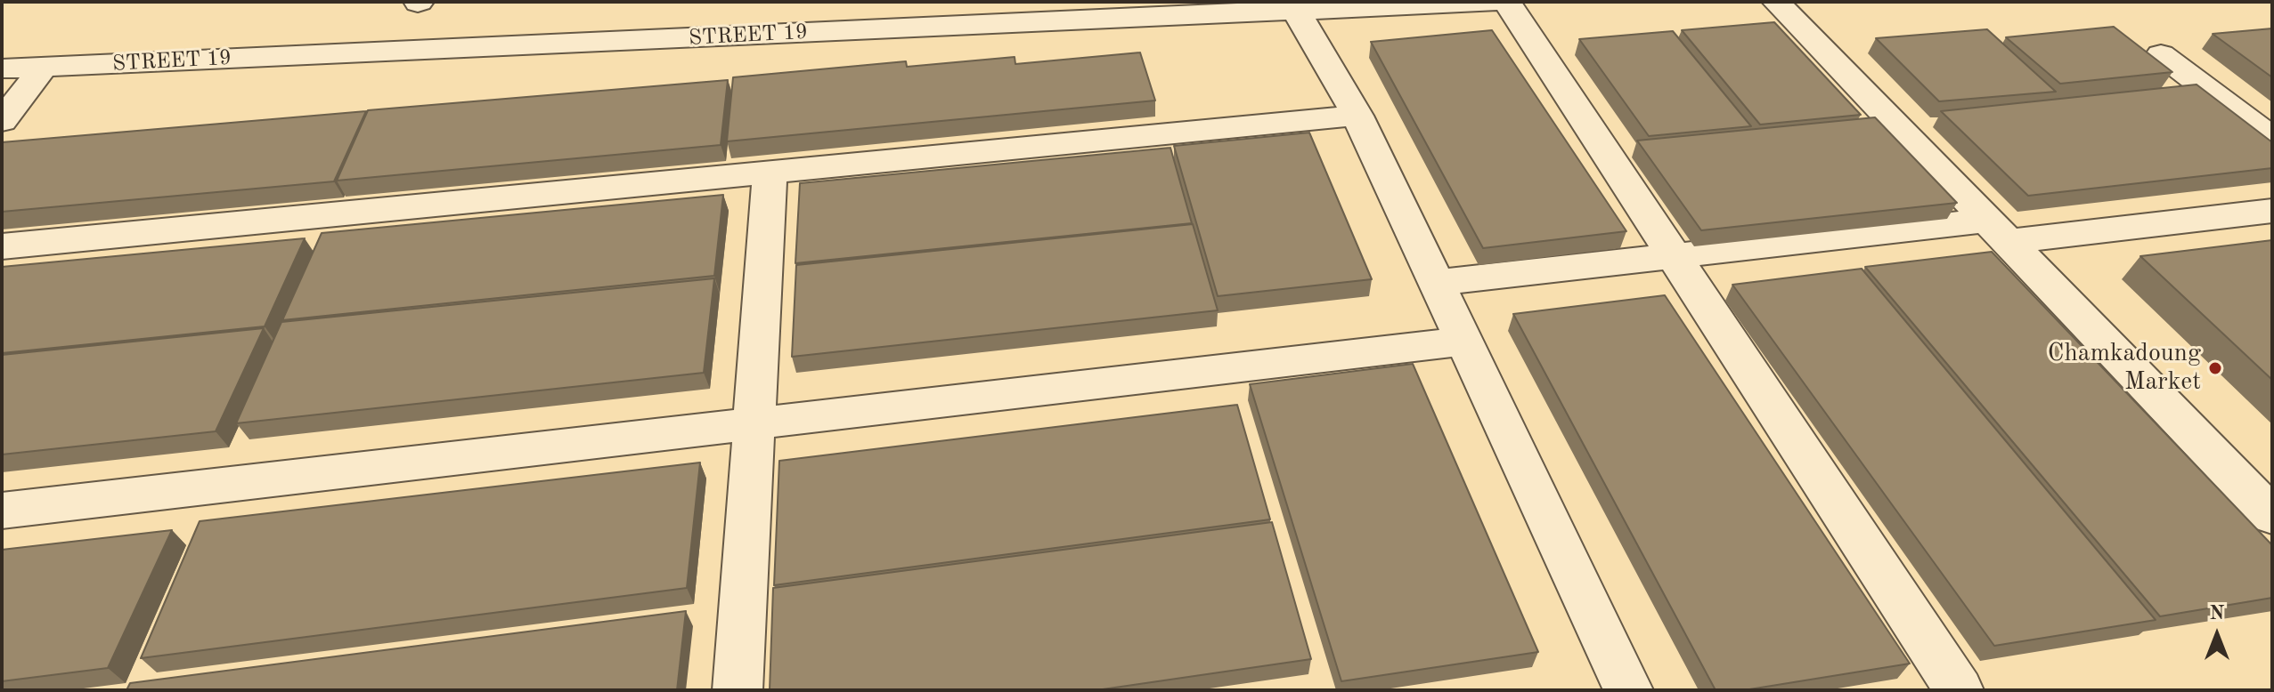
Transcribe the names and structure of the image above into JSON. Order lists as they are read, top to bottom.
{
  "streets": {
    "street": ["STREET 19"]
  },
  "places": ["Chamkadoung Market"],
  "north": "top"
}
